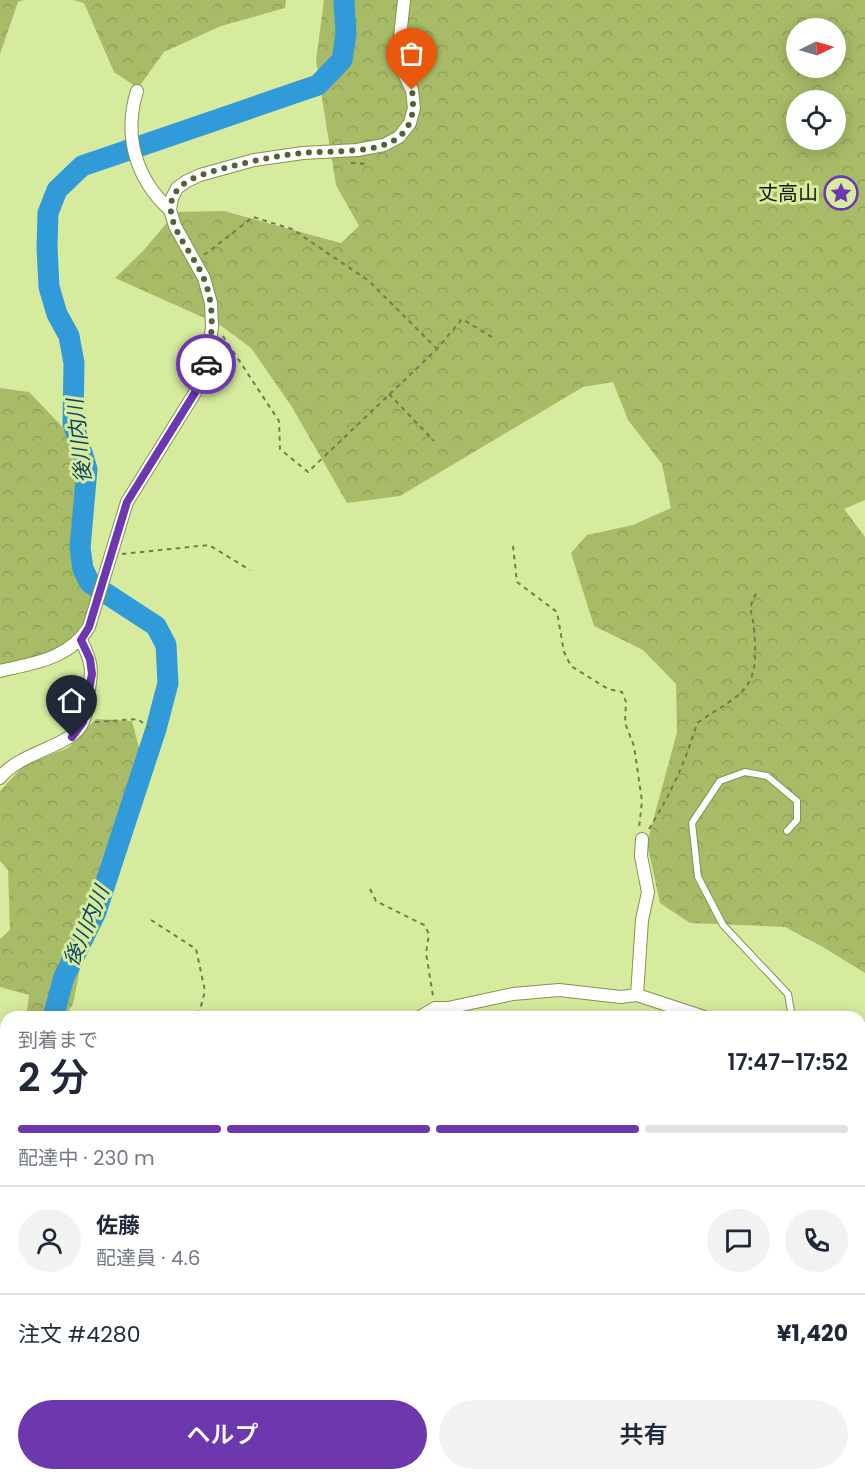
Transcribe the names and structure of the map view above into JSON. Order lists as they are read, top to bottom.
{
  "water": ["後川内川"],
  "places": {
    "place": ["丈高山"]
  },
  "north": "right",
  "page": {
    "heading": ["2 分", "到着まで", "17:47–17:52"],
    "panel": [
      "佐藤",
      "配達員 · 4.6",
      "注文 #4280",
      "¥1,420"
    ],
    "bar": "配達中 · 230 m",
    "buttons": ["ヘルプ", "共有"]
  }
}
